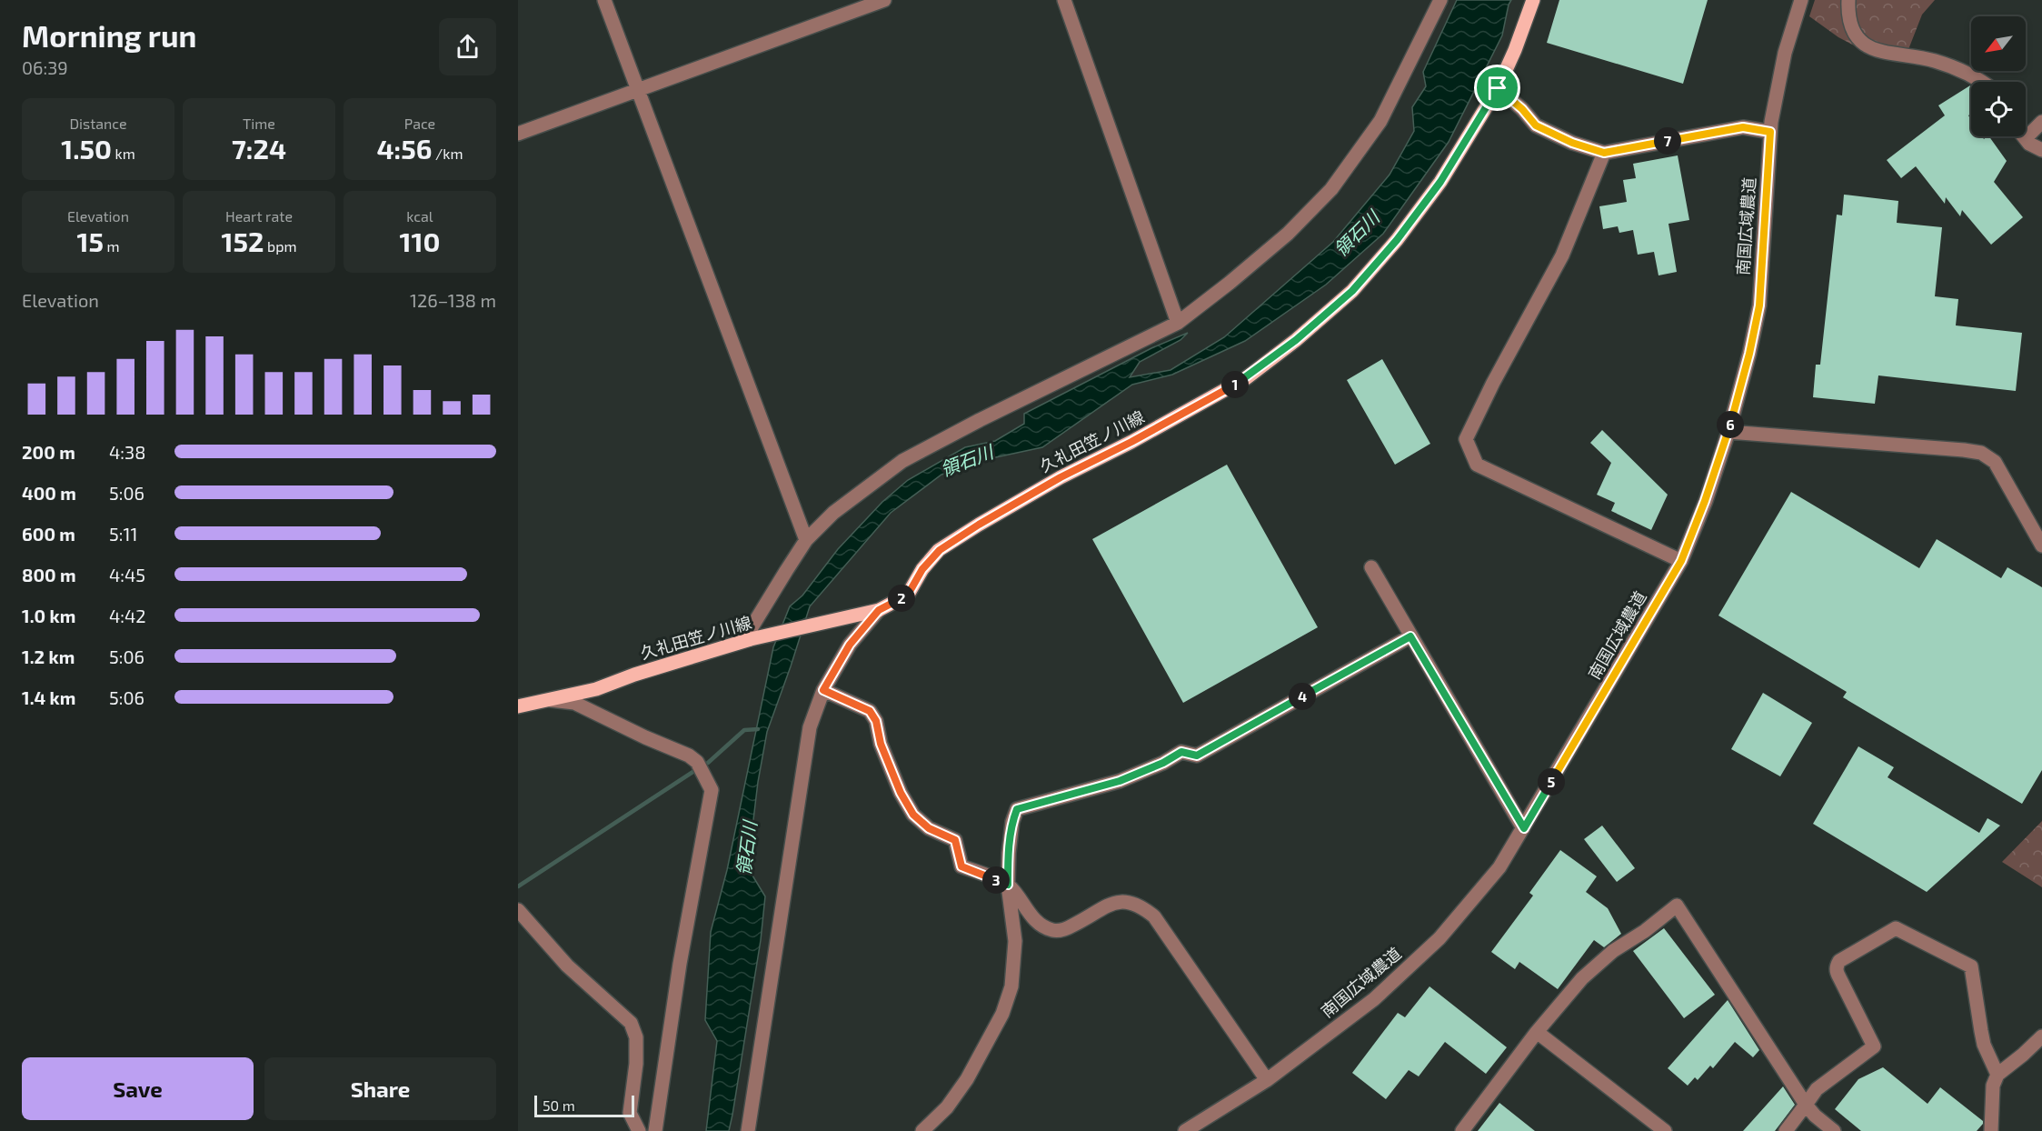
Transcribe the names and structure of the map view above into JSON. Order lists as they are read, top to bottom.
{
  "streets": {
    "main road": ["久礼田笠ノ川線"],
    "street": ["南国広域農道"]
  },
  "water": ["領石川"],
  "scale_bar": "50 m",
  "north": "bottom left",
  "page": {
    "heading": ["Morning run", "06:39"],
    "stats": [
      ["Distance", "1.50 km"],
      ["Time", "7:24"],
      ["Pace", "4:56 /km"],
      ["Elevation", "15 m"],
      ["Heart rate", "152 bpm"],
      ["kcal", "110"]
    ],
    "pins": [
      "7",
      "1",
      "6",
      "2",
      "4",
      "5",
      "3"
    ],
    "chart": ["Elevation", "126–138 m"],
    "list": [
      {
        "name": "200 m",
        "note": "4:38"
      },
      {
        "name": "400 m",
        "note": "5:06"
      },
      {
        "name": "600 m",
        "note": "5:11"
      },
      {
        "name": "800 m",
        "note": "4:45"
      },
      {
        "name": "1.0 km",
        "note": "4:42"
      },
      {
        "name": "1.2 km",
        "note": "5:06"
      },
      {
        "name": "1.4 km",
        "note": "5:06"
      }
    ],
    "buttons": ["Save", "Share"],
    "scale": "50 m"
  }
}
